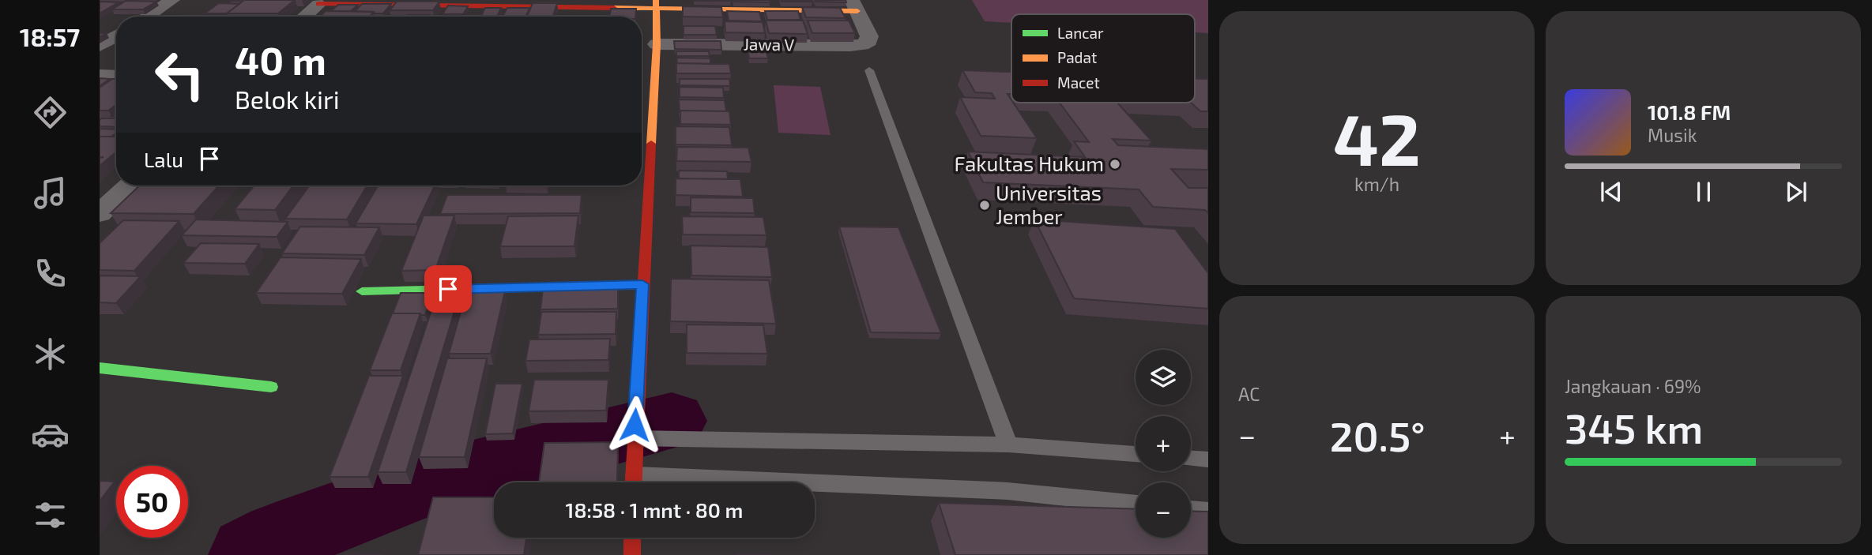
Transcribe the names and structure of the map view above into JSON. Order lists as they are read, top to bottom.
{
  "streets": {
    "street": ["Jawa V"]
  },
  "places": ["Fakultas Hukum", "Universitas Jember"],
  "legend": ["Lancar", "Padat", "Macet"],
  "page": {
    "tabs": "18:57",
    "tile": [
      ["42", "km/h"],
      "AC",
      ["Jangkauan · 69%", "345 km"]
    ],
    "turn": ["40 m", "Belok kiri"],
    "song": ["101.8 FM", "Musik"],
    "then": "Lalu",
    "map_buttons": ["+", "−"],
    "heat": ["−", "20.5°", "+"],
    "limit": "50",
    "trip": "18:58 · 1 mnt · 80 m"
  }
}
